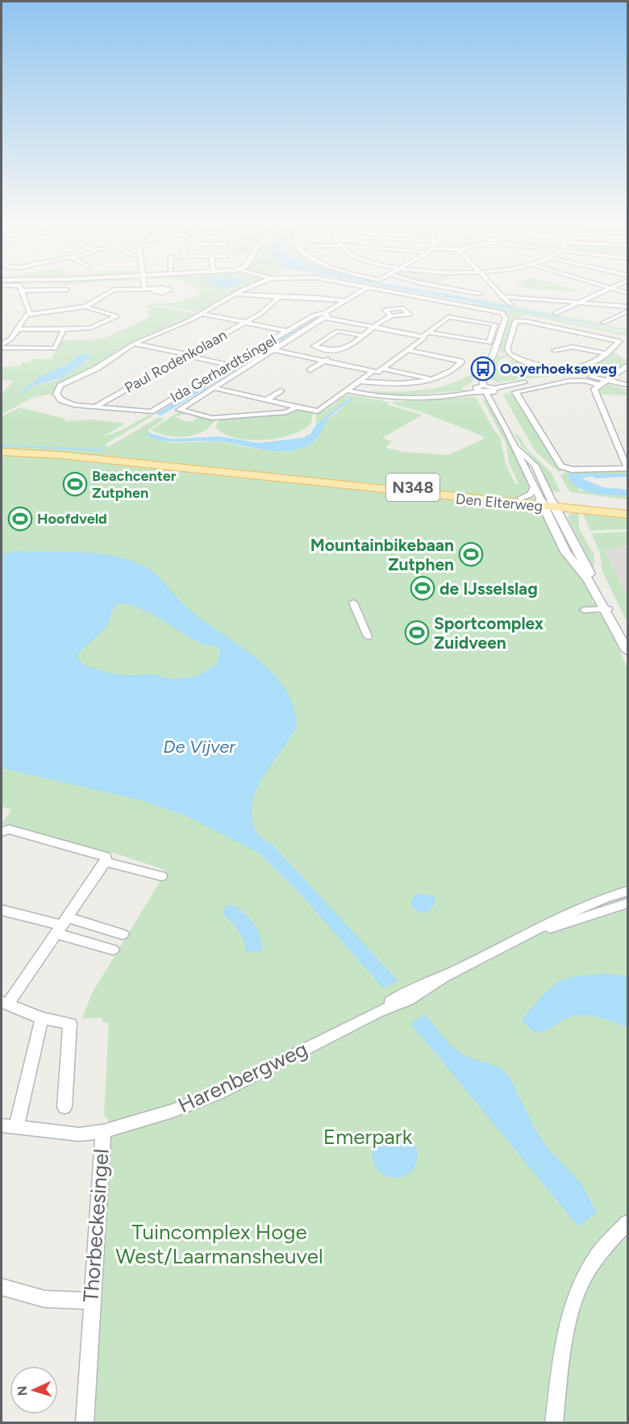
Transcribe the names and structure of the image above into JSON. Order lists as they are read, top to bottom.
{
  "streets": {
    "main road": ["N348", "Den Elterweg"],
    "street": [
      "Paul Rodenkolaan",
      "Ida Gerhardtsingel",
      "Harenbergweg",
      "Thorbeckesingel"
    ]
  },
  "crossings": [
    ["Paul Rodenkolaan", "Ida Gerhardtsingel"],
    ["Harenbergweg", "Thorbeckesingel"]
  ],
  "water": ["De Vijver"],
  "parks": ["Emerpark", "Tuincomplex Hoge West/Laarmansheuvel"],
  "places": {
    "bus stop": ["Ooyerhoekseweg"],
    "sports": [
      "Beachcenter Zutphen",
      "Hoofdveld",
      "Mountainbikebaan Zutphen",
      "de IJsselslag",
      "Sportcomplex Zuidveen"
    ]
  },
  "north": "left"
}
